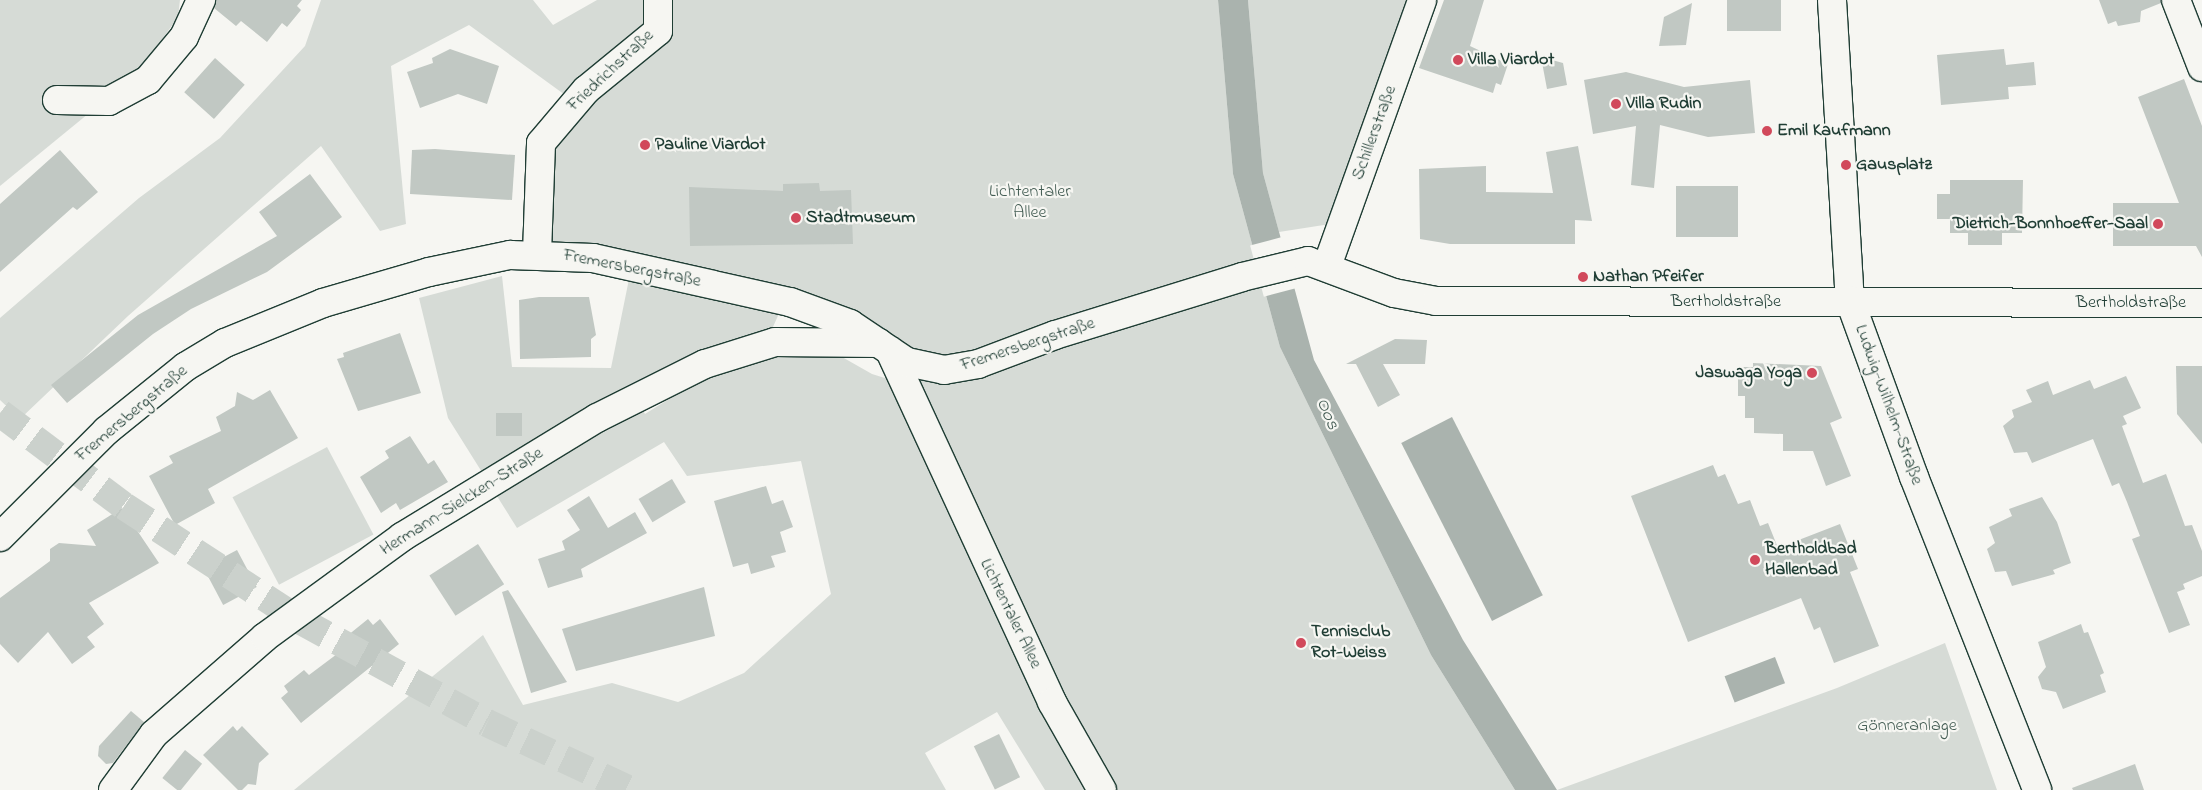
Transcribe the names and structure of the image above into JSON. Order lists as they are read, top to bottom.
{
  "streets": {
    "street": [
      "Friedrichstraße",
      "Schillerstraße",
      "Fremersbergstraße",
      "Bertholdstraße",
      "Ludwig-Wilhelm-Straße",
      "Hermann-Sielcken-Straße",
      "Lichtentaler Allee"
    ]
  },
  "crossings": [
    ["Friedrichstraße", "Fremersbergstraße"],
    ["Schillerstraße", "Bertholdstraße"],
    ["Fremersbergstraße", "Bertholdstraße"],
    ["Fremersbergstraße", "Hermann-Sielcken-Straße"],
    ["Fremersbergstraße", "Lichtentaler Allee"],
    ["Bertholdstraße", "Ludwig-Wilhelm-Straße"],
    ["Hermann-Sielcken-Straße", "Lichtentaler Allee"]
  ],
  "water": ["Oos"],
  "parks": ["Lichtentaler Allee", "Gönneranlage"],
  "places": [
    "Villa Viardot",
    "Villa Rudin",
    "Emil Kaufmann",
    "Pauline Viardot",
    "Gausplatz",
    "Stadtmuseum",
    "Dietrich-Bonnhoeffer-Saal",
    "Nathan Pfeifer",
    "Jaswaga Yoga",
    "Bertholdbad Hallenbad",
    "Tennisclub Rot-Weiss"
  ]
}
